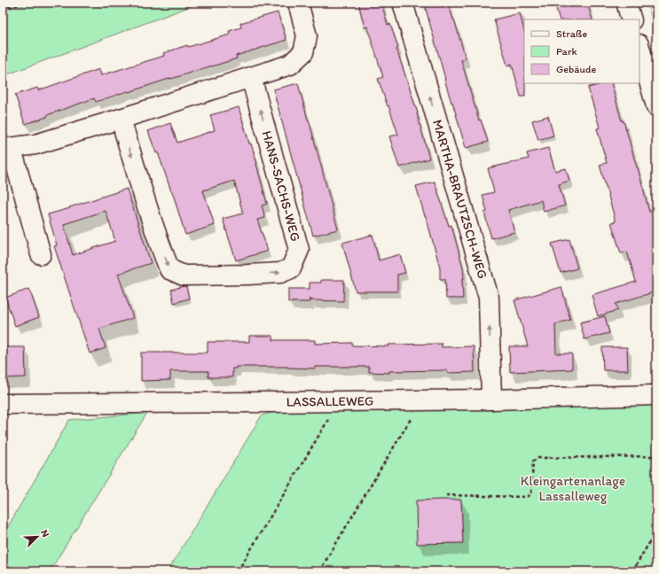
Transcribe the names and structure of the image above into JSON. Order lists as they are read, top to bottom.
{
  "streets": {
    "street": ["HANS-SACHS-WEG", "MARTHA-BRAUTZSCH-WEG", "LASSALLEWEG"]
  },
  "crossings": [
    ["MARTHA-BRAUTZSCH-WEG", "LASSALLEWEG"]
  ],
  "one_way": ["MARTHA-BRAUTZSCH-WEG"],
  "parks": ["Kleingartenanlage Lassalleweg"],
  "legend": ["Straße", "Park", "Gebäude"],
  "north": "top right"
}
